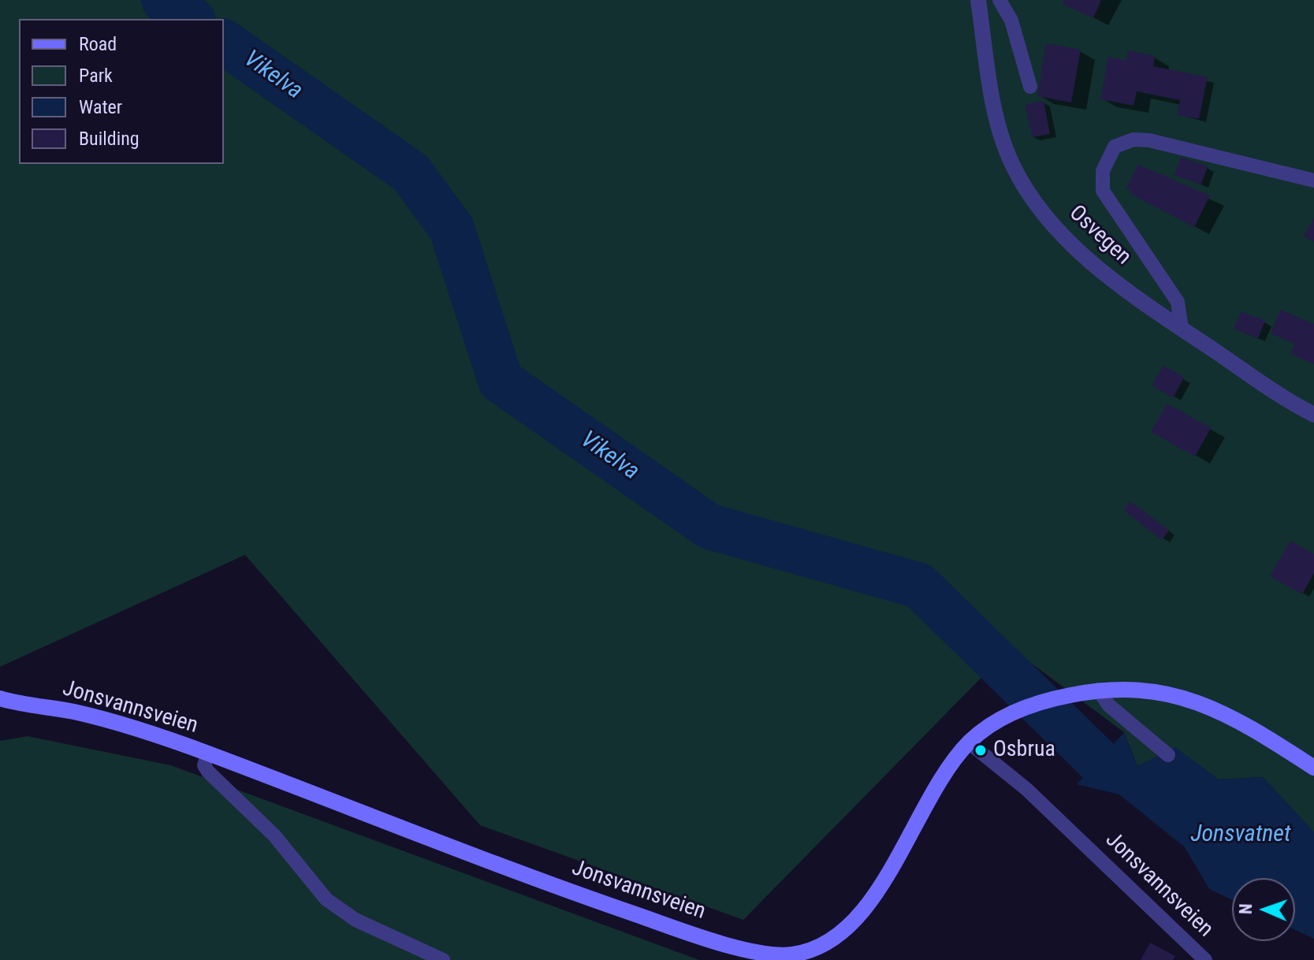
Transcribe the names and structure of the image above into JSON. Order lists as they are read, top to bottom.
{
  "streets": {
    "main road": ["Jonsvannsveien"],
    "street": ["Osvegen"]
  },
  "water": ["Vikelva", "Jonsvatnet"],
  "places": ["Osbrua"],
  "legend": [
    "Road",
    "Park",
    "Water",
    "Building"
  ],
  "north": "left"
}
